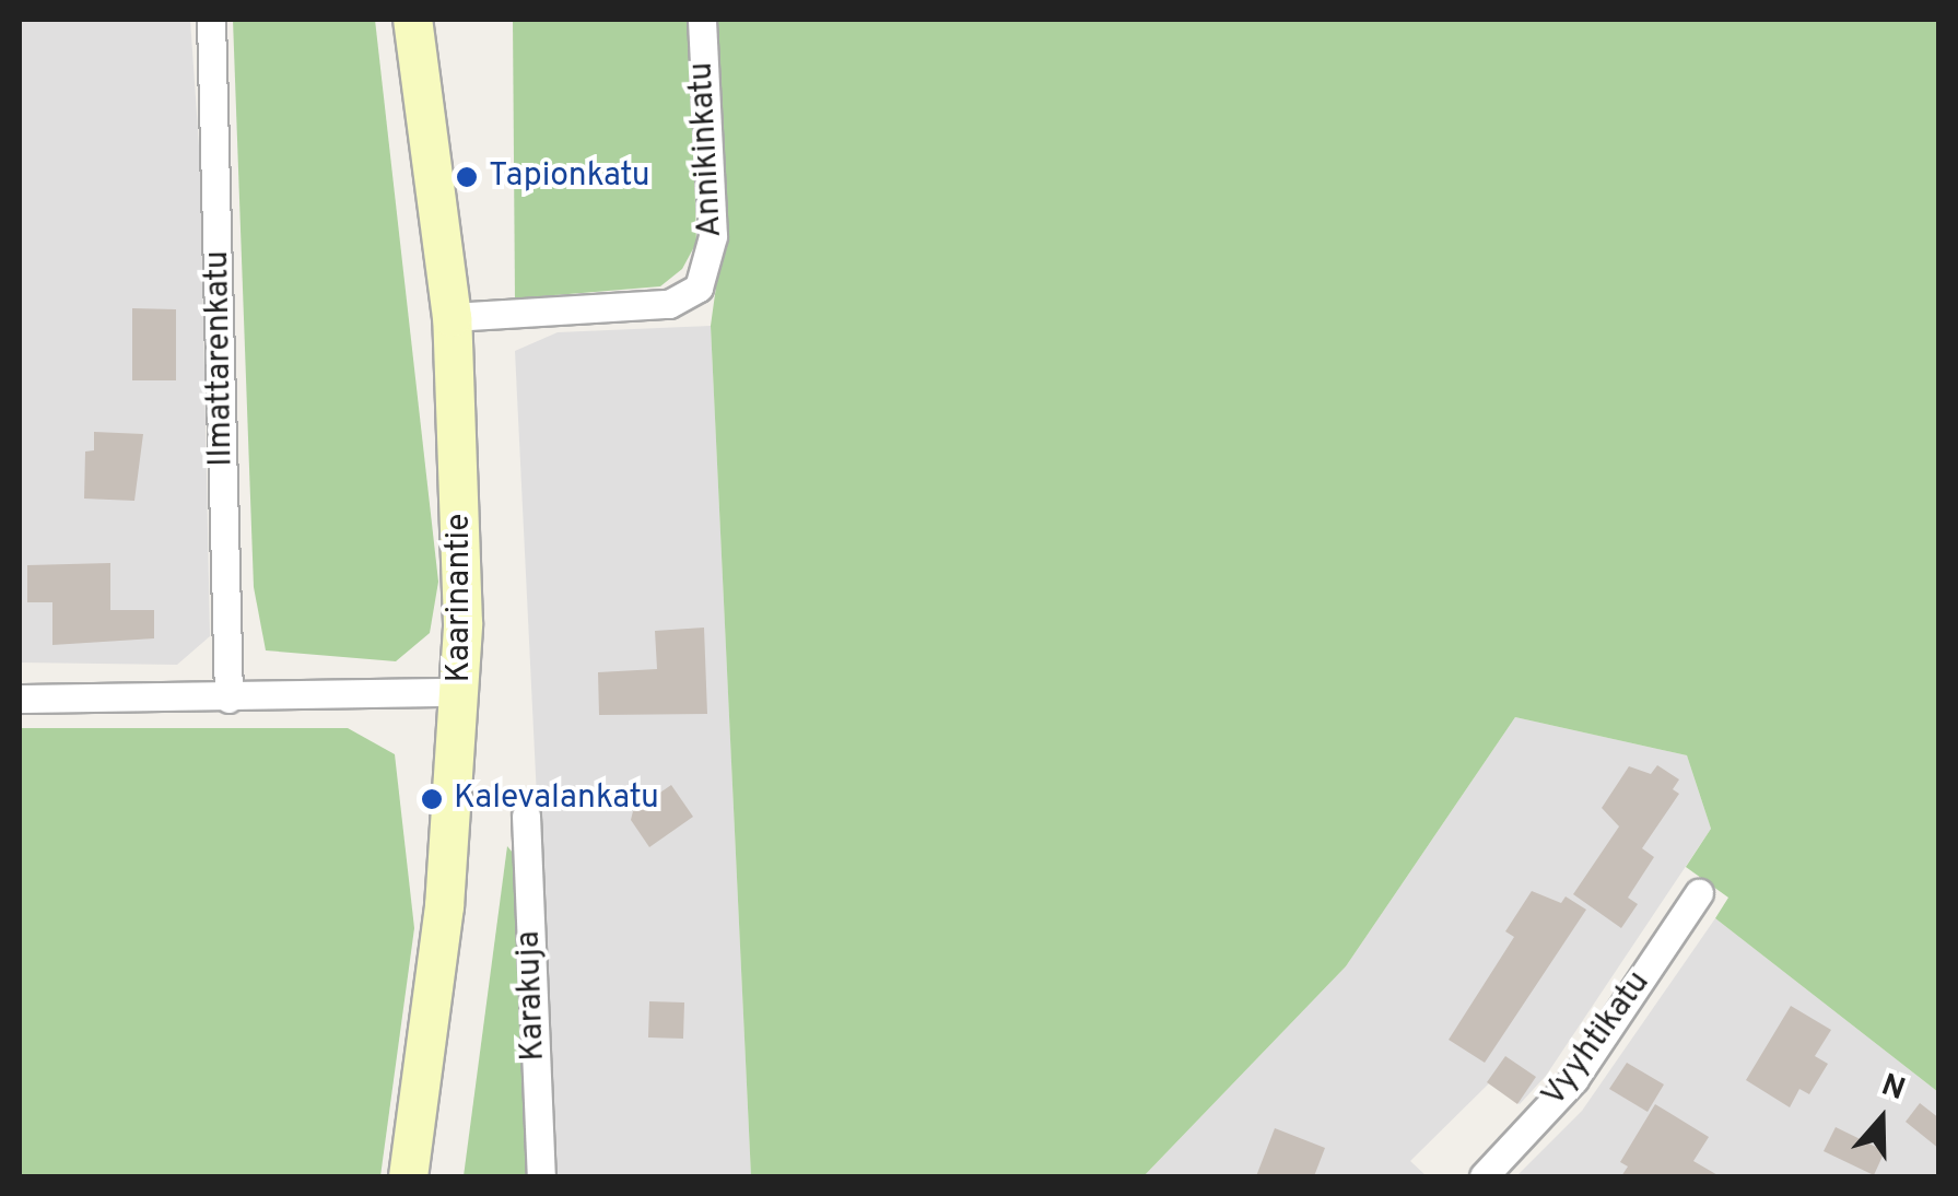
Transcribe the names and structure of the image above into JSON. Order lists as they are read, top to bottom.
{
  "streets": {
    "main road": ["Kaarinantie"],
    "street": [
      "Annikinkatu",
      "Ilmattarenkatu",
      "Karakuja",
      "Vyyhtikatu"
    ]
  },
  "crossings": [
    ["Annikinkatu", "Kaarinantie"]
  ],
  "places": ["Tapionkatu", "Kalevalankatu"],
  "north": "top"
}
